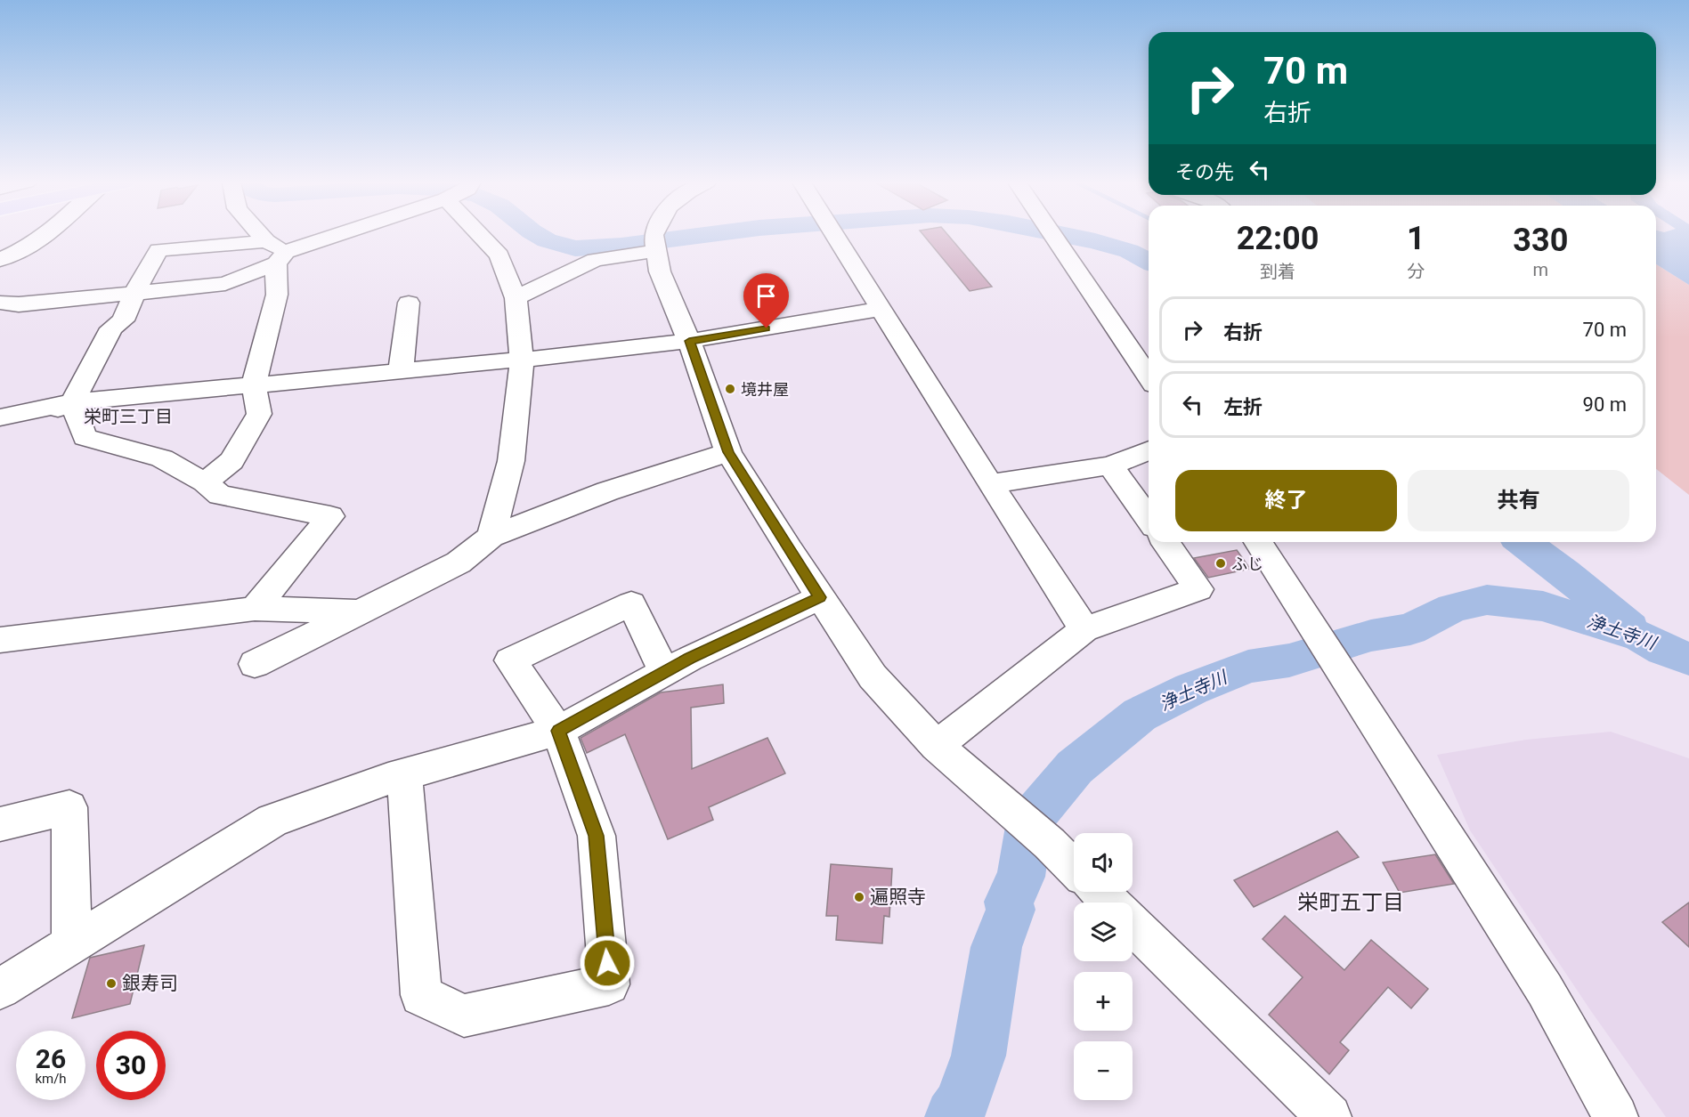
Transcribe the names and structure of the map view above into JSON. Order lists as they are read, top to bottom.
{
  "districts": ["栄町三丁目", "栄町五丁目"],
  "water": ["浄土寺川"],
  "places": [
    "境井屋",
    "ふじ",
    "遍照寺",
    "銀寿司"
  ],
  "page": {
    "turn": ["70 m", "右折"],
    "then": "その先",
    "eta": [
      "22:00",
      "到着",
      "1",
      "分",
      "330",
      "m"
    ],
    "list": [
      {
        "name": "右折",
        "value": "70 m"
      },
      {
        "name": "左折",
        "value": "90 m"
      }
    ],
    "buttons": ["終了", "共有"],
    "map_buttons": ["+", "−"],
    "speed": "26 km/h",
    "limit": "30"
  }
}
